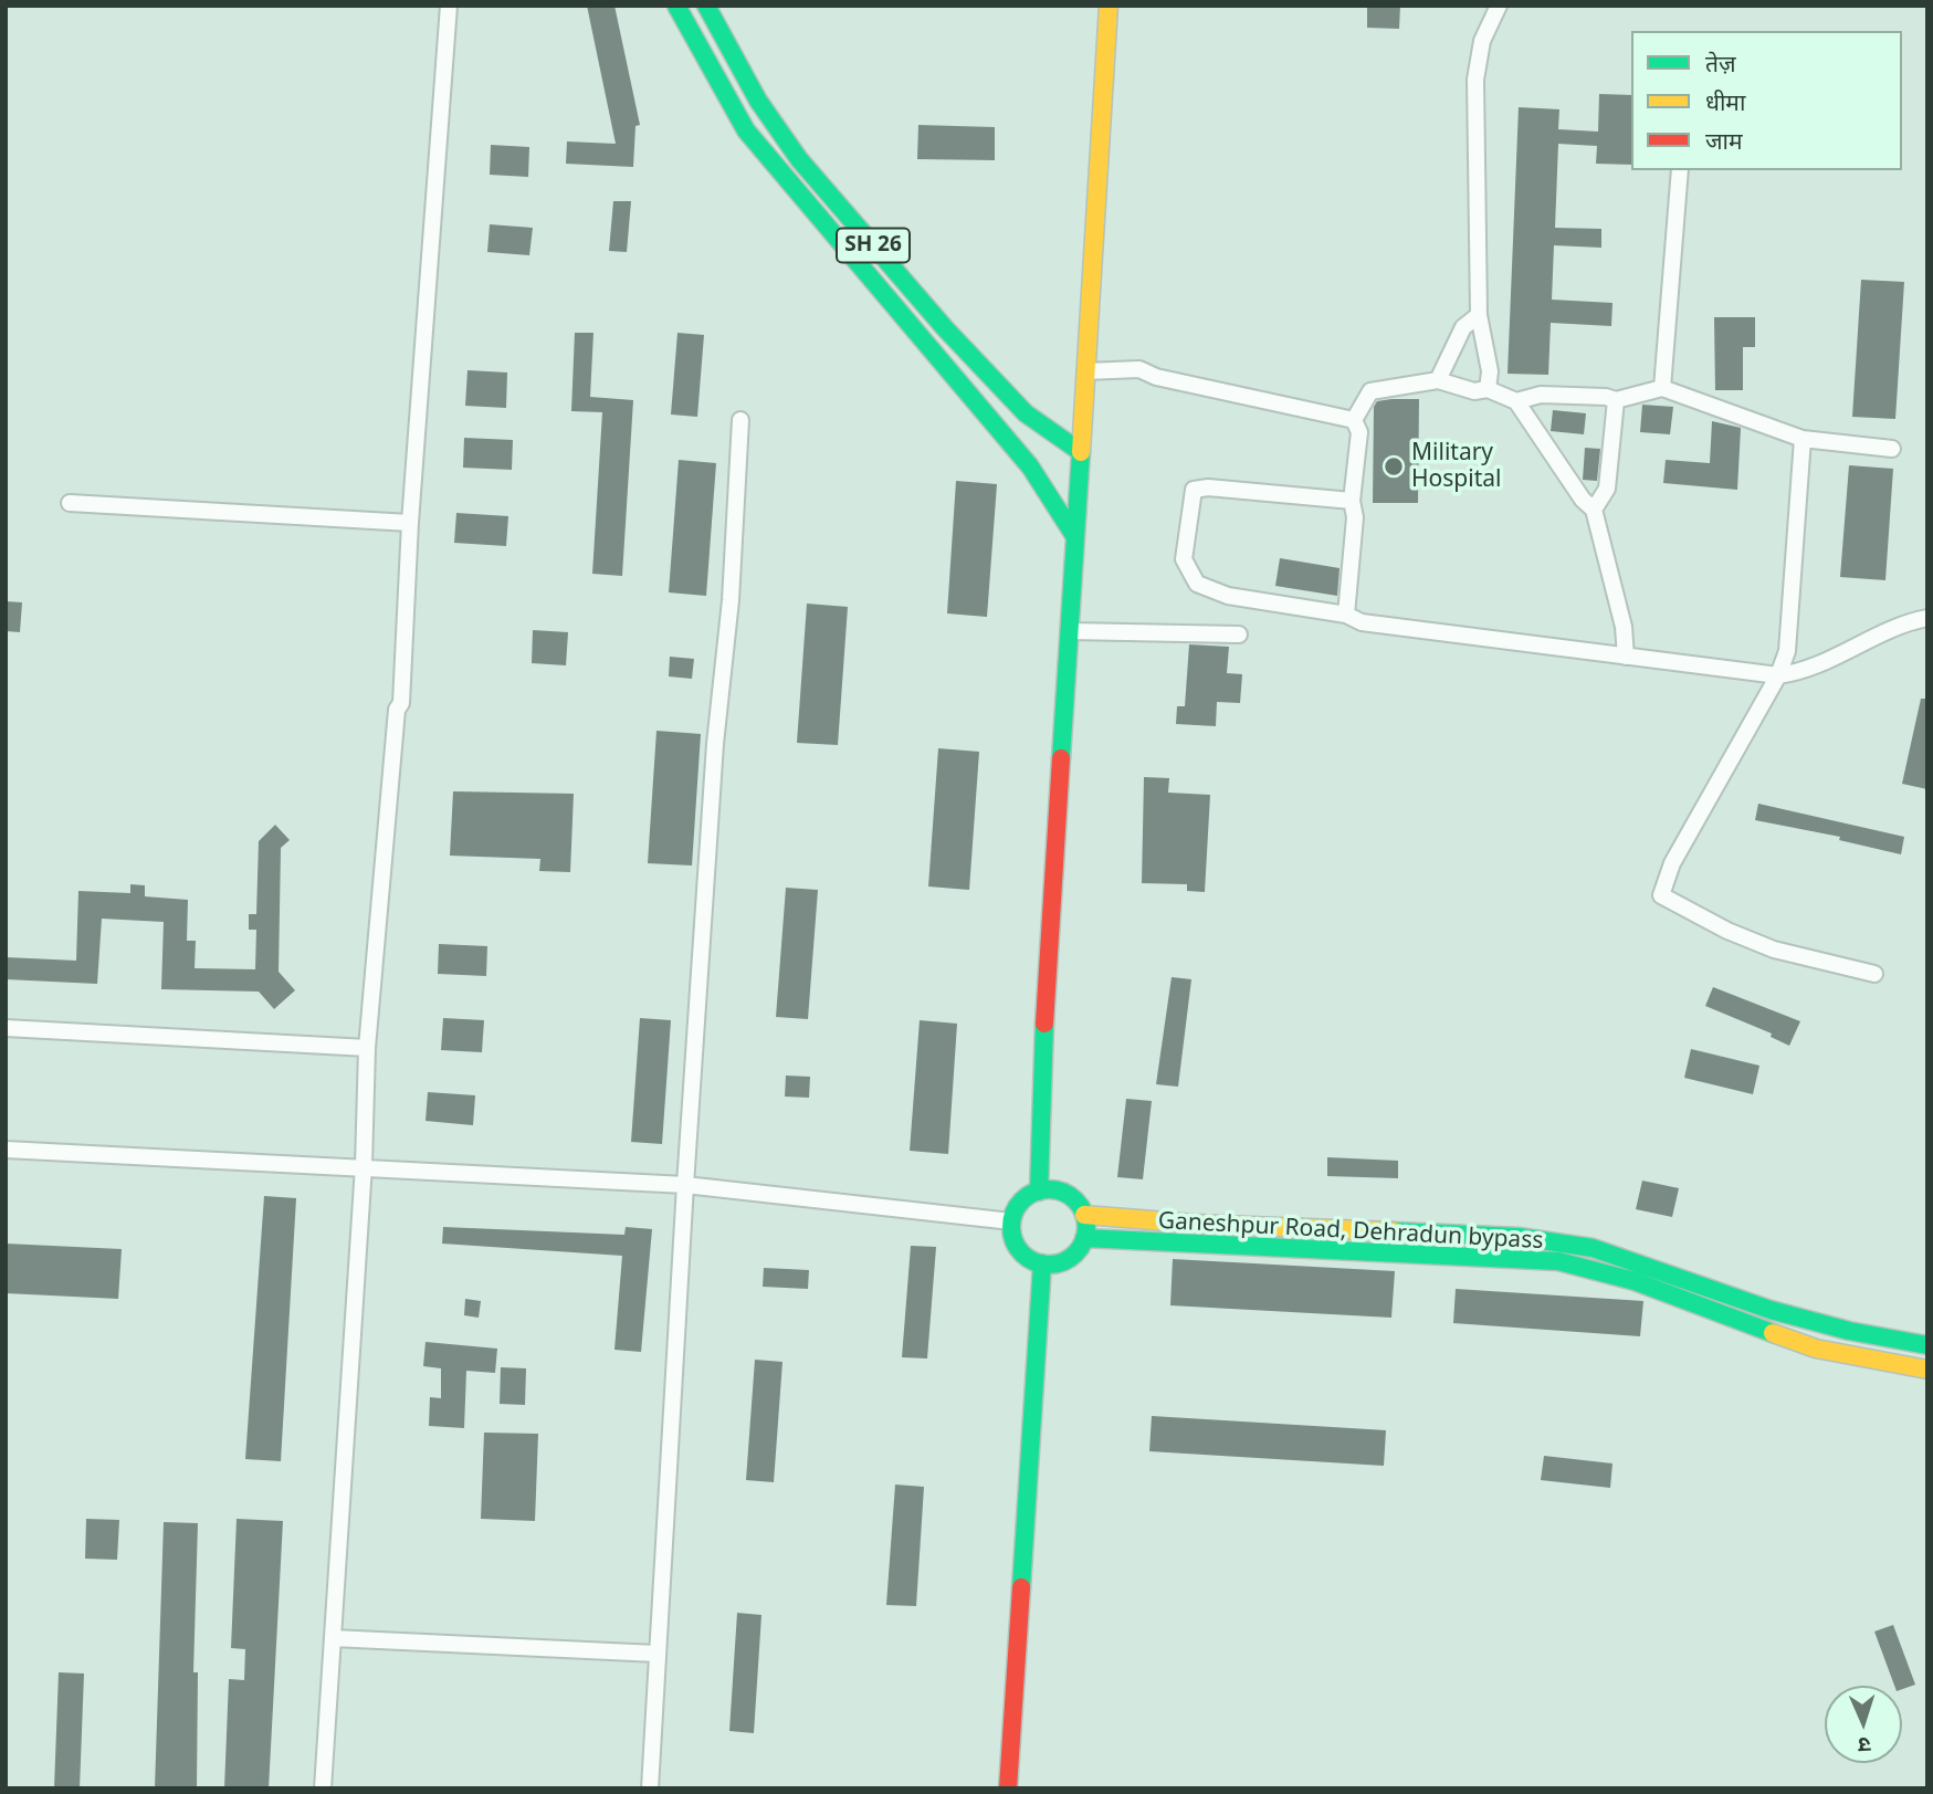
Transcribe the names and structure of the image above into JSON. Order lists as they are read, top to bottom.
{
  "streets": {
    "main road": ["SH 26", "Ganeshpur Road, Dehradun bypass"]
  },
  "places": ["Military Hospital"],
  "legend": ["तेज़", "धीमा", "जाम"],
  "north": "bottom"
}
